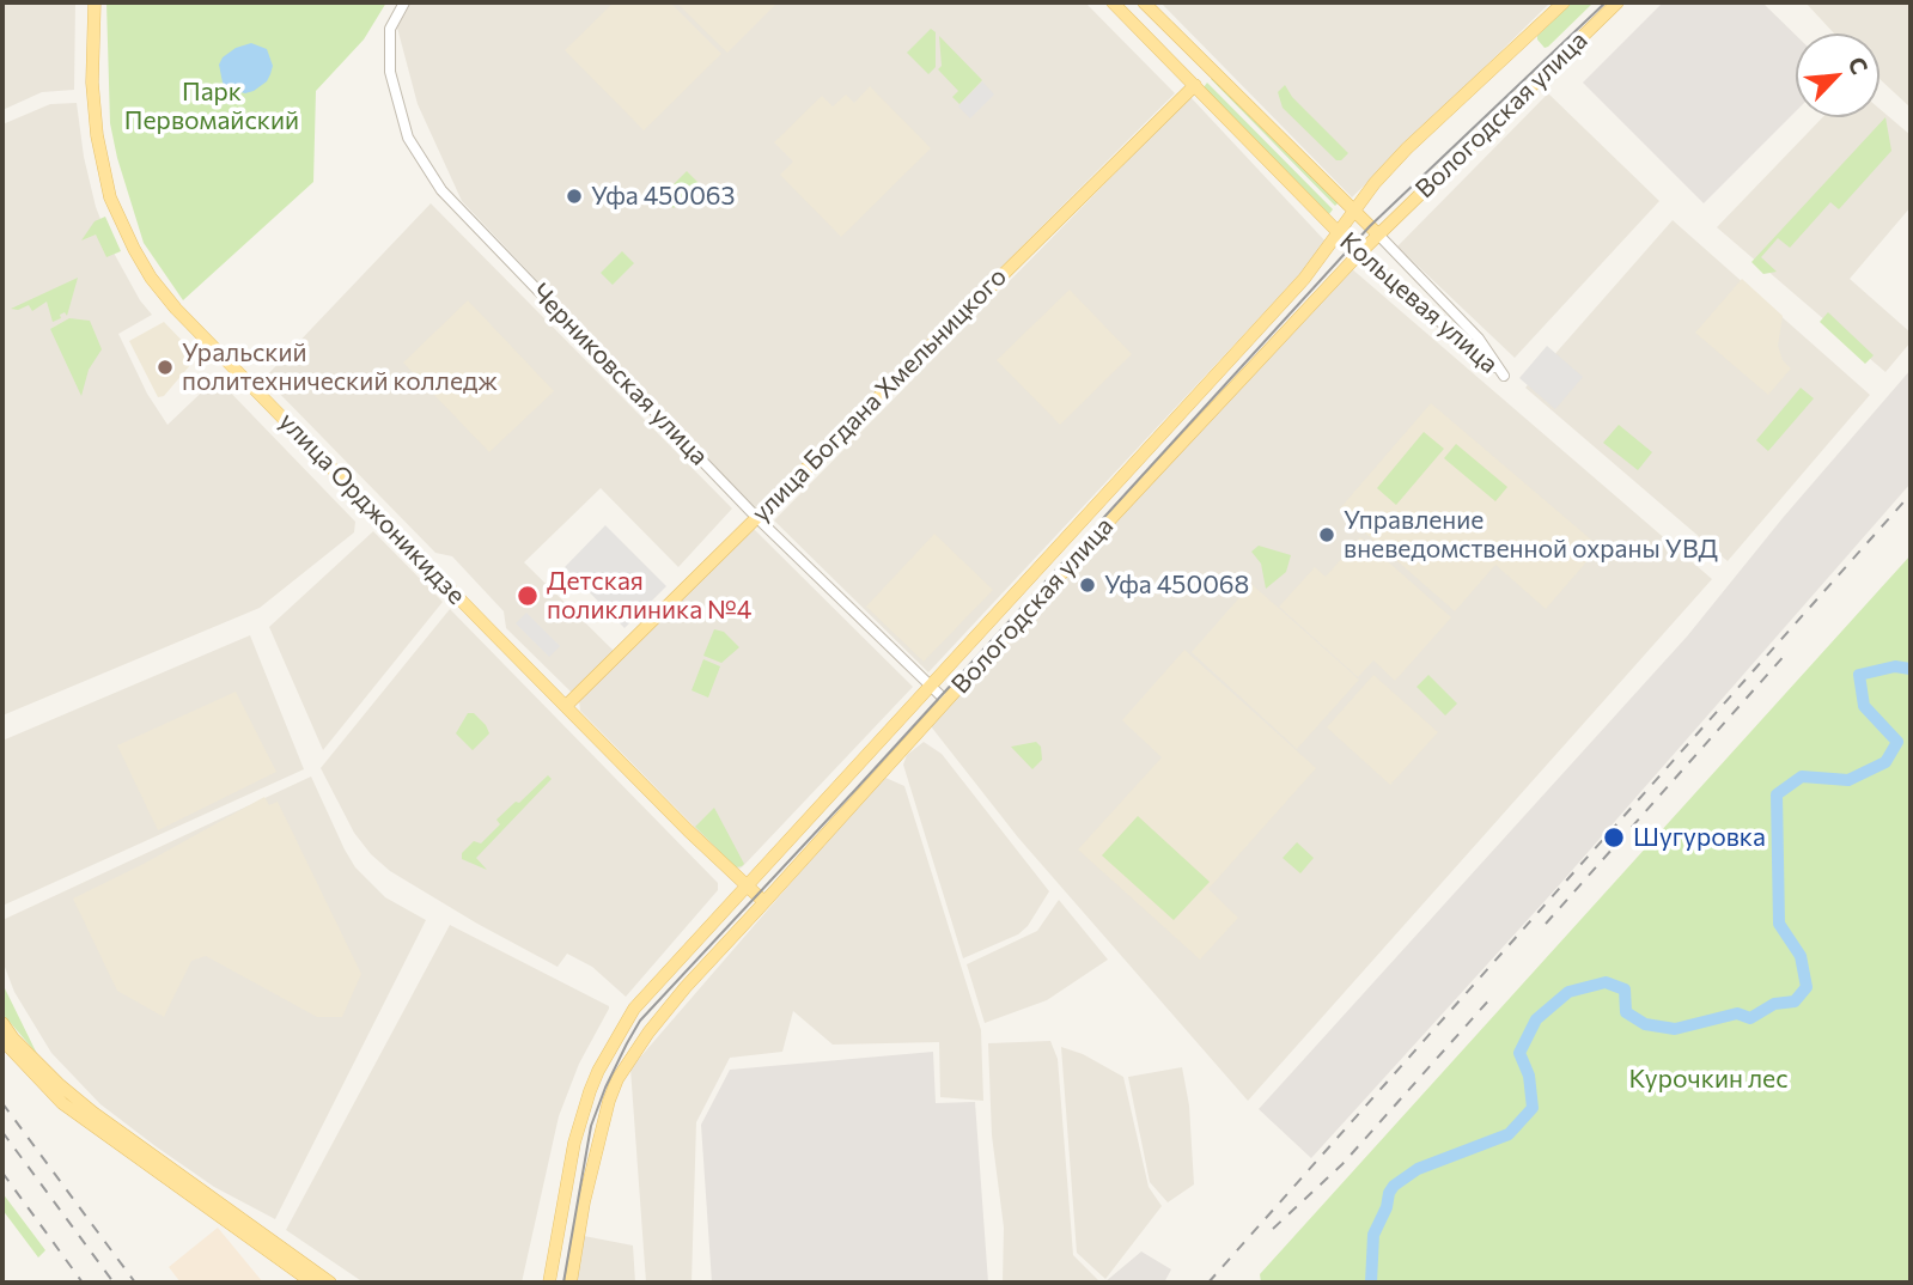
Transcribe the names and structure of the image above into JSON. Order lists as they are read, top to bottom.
{
  "streets": {
    "main road": [
      "Вологодская улица",
      "Кольцевая улица",
      "улица Богдана Хмельницкого",
      "улица Орджоникидзе"
    ],
    "street": ["Черниковская улица"]
  },
  "crossings": [
    ["Вологодская улица", "Кольцевая улица"],
    ["Вологодская улица", "Черниковская улица"],
    ["Вологодская улица", "улица Орджоникидзе"],
    ["Кольцевая улица", "улица Богдана Хмельницкого"],
    ["Черниковская улица", "улица Богдана Хмельницкого"],
    ["улица Богдана Хмельницкого", "улица Орджоникидзе"]
  ],
  "parks": ["Парк Первомайский", "Курочкин лес"],
  "places": [
    "Уфа 450063",
    "Уральский политехнический колледж",
    "Управление вневедомственной охраны УВД",
    "Уфа 450068",
    "Детская поликлиника №4",
    "Шугуровка"
  ],
  "north": "top right"
}
